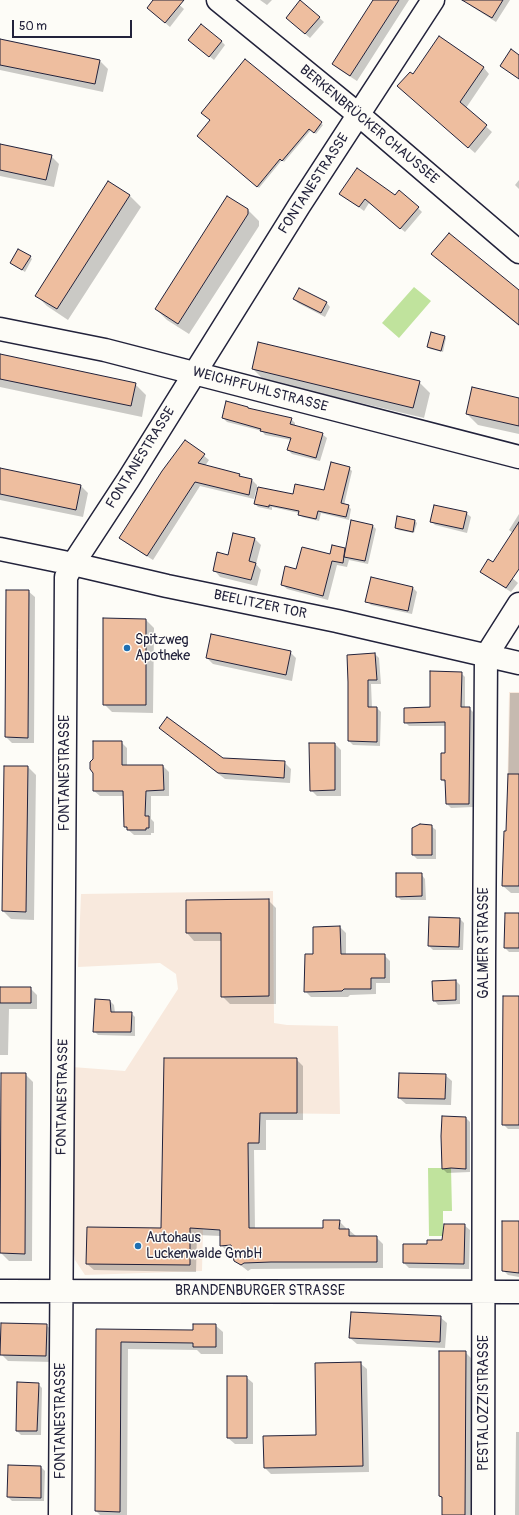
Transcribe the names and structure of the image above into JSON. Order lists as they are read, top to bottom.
{
  "streets": {
    "street": [
      "BERKENBRÜCKER CHAUSSEE",
      "FONTANESTRASSE",
      "WEICHPFUHLSTRASSE",
      "BEELITZER TOR",
      "GALMER STRASSE",
      "BRANDENBURGER STRASSE",
      "PESTALOZZISTRASSE"
    ]
  },
  "crossings": [
    ["BERKENBRÜCKER CHAUSSEE", "FONTANESTRASSE"],
    ["FONTANESTRASSE", "WEICHPFUHLSTRASSE"],
    ["FONTANESTRASSE", "BEELITZER TOR"],
    ["FONTANESTRASSE", "BRANDENBURGER STRASSE"],
    ["BEELITZER TOR", "GALMER STRASSE"],
    ["GALMER STRASSE", "BRANDENBURGER STRASSE"],
    ["GALMER STRASSE", "PESTALOZZISTRASSE"],
    ["BRANDENBURGER STRASSE", "PESTALOZZISTRASSE"]
  ],
  "places": ["Spitzweg Apotheke", "Autohaus Luckenwalde GmbH"],
  "scale_bar": "50 m"
}
